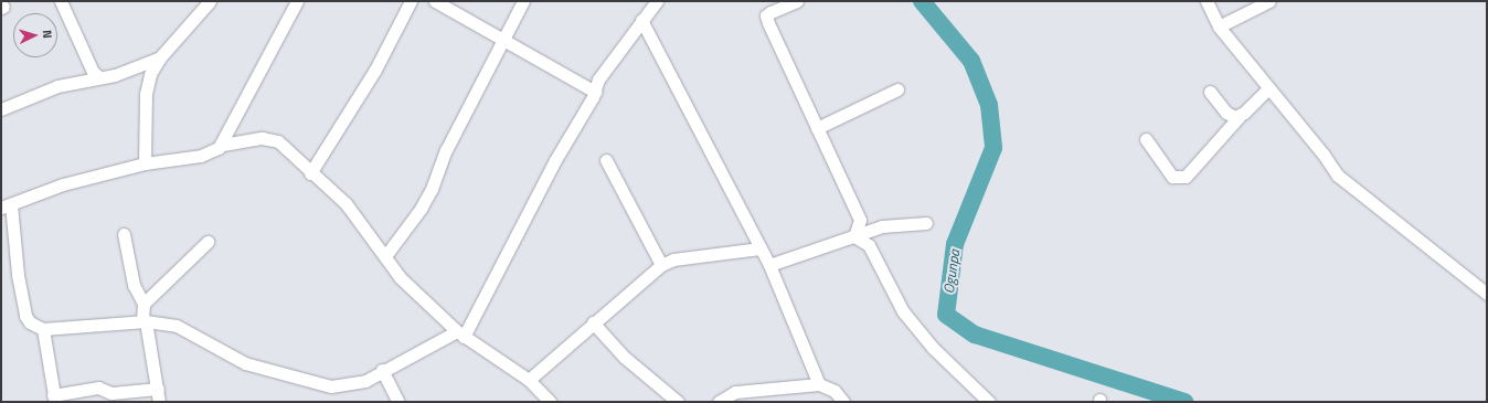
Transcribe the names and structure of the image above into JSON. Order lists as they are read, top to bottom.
{
  "water": ["Ogunpa"],
  "north": "right"
}
